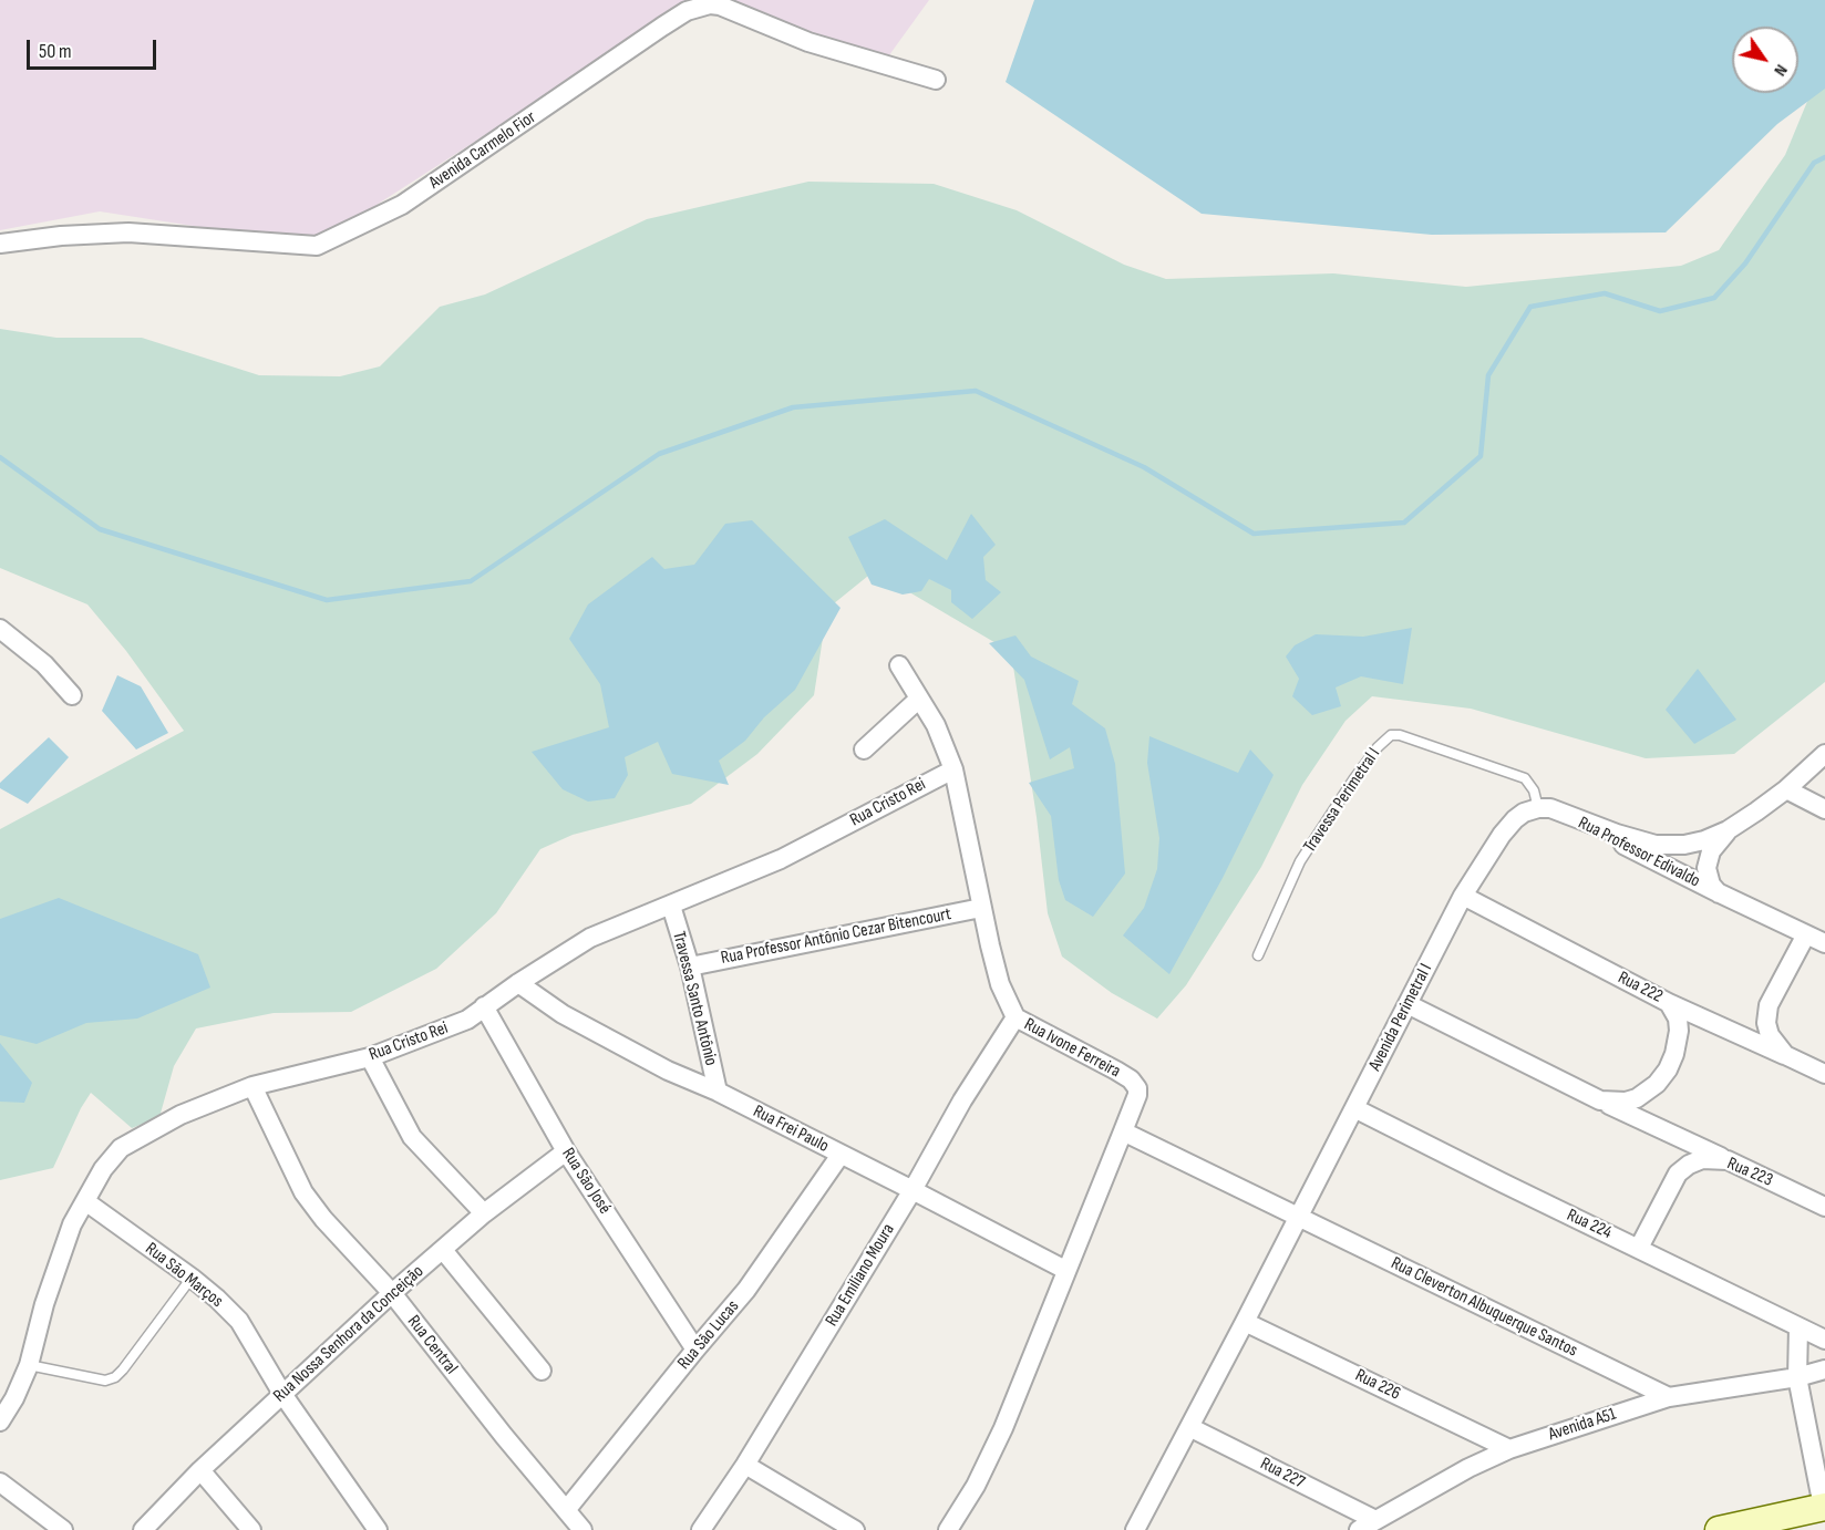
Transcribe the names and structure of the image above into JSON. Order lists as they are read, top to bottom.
{
  "streets": {
    "street": [
      "Avenida Carmelo Fior",
      "Rua Cristo Rei",
      "Rua Professor Edivaldo",
      "Rua Professor Antônio Cezar Bitencourt",
      "Rua 222",
      "Travessa Santo Antônio",
      "Avenida Perimetral I",
      "Rua Ivone Ferreira",
      "Rua Frei Paulo",
      "Rua 223",
      "Rua São José",
      "Rua 224",
      "Rua São Marços",
      "Rua Emiliano Moura",
      "Rua Cleverton Albuquerque Santos",
      "Rua Nossa Senhora da Conceição",
      "Rua São Lucas",
      "Rua Central",
      "Rua 226",
      "Avenida A51",
      "Rua 227"
    ],
    "lane": ["Travessa Perimetral I"]
  },
  "crossings": [
    ["Travessa Perimetral I", "Rua Professor Edivaldo"],
    ["Travessa Perimetral I", "Avenida Perimetral I"],
    ["Rua Cristo Rei", "Travessa Santo Antônio"],
    ["Rua Cristo Rei", "Rua Ivone Ferreira"],
    ["Rua Cristo Rei", "Rua Frei Paulo"],
    ["Rua Cristo Rei", "Rua São José"],
    ["Rua Cristo Rei", "Rua São Marços"],
    ["Rua Cristo Rei", "Rua Central"],
    ["Rua Professor Edivaldo", "Avenida Perimetral I"],
    ["Rua Professor Antônio Cezar Bitencourt", "Travessa Santo Antônio"],
    ["Rua Professor Antônio Cezar Bitencourt", "Rua Ivone Ferreira"],
    ["Rua 222", "Avenida Perimetral I"],
    ["Travessa Santo Antônio", "Rua Frei Paulo"],
    ["Avenida Perimetral I", "Rua 224"],
    ["Avenida Perimetral I", "Rua Cleverton Albuquerque Santos"],
    ["Avenida Perimetral I", "Rua 226"],
    ["Avenida Perimetral I", "Rua 227"],
    ["Rua Ivone Ferreira", "Rua Frei Paulo"],
    ["Rua Ivone Ferreira", "Rua Emiliano Moura"],
    ["Rua Ivone Ferreira", "Rua Cleverton Albuquerque Santos"],
    ["Rua Frei Paulo", "Rua Emiliano Moura"],
    ["Rua Frei Paulo", "Rua São Lucas"],
    ["Rua 223", "Rua 224"],
    ["Rua São José", "Rua Nossa Senhora da Conceição"],
    ["Rua São José", "Rua São Lucas"],
    ["Rua São Marços", "Rua Nossa Senhora da Conceição"],
    ["Rua Cleverton Albuquerque Santos", "Avenida A51"],
    ["Rua Nossa Senhora da Conceição", "Rua Central"],
    ["Rua São Lucas", "Rua Central"],
    ["Rua 226", "Avenida A51"],
    ["Avenida A51", "Rua 227"]
  ],
  "scale_bar": "50 m",
  "north": "bottom right"
}
